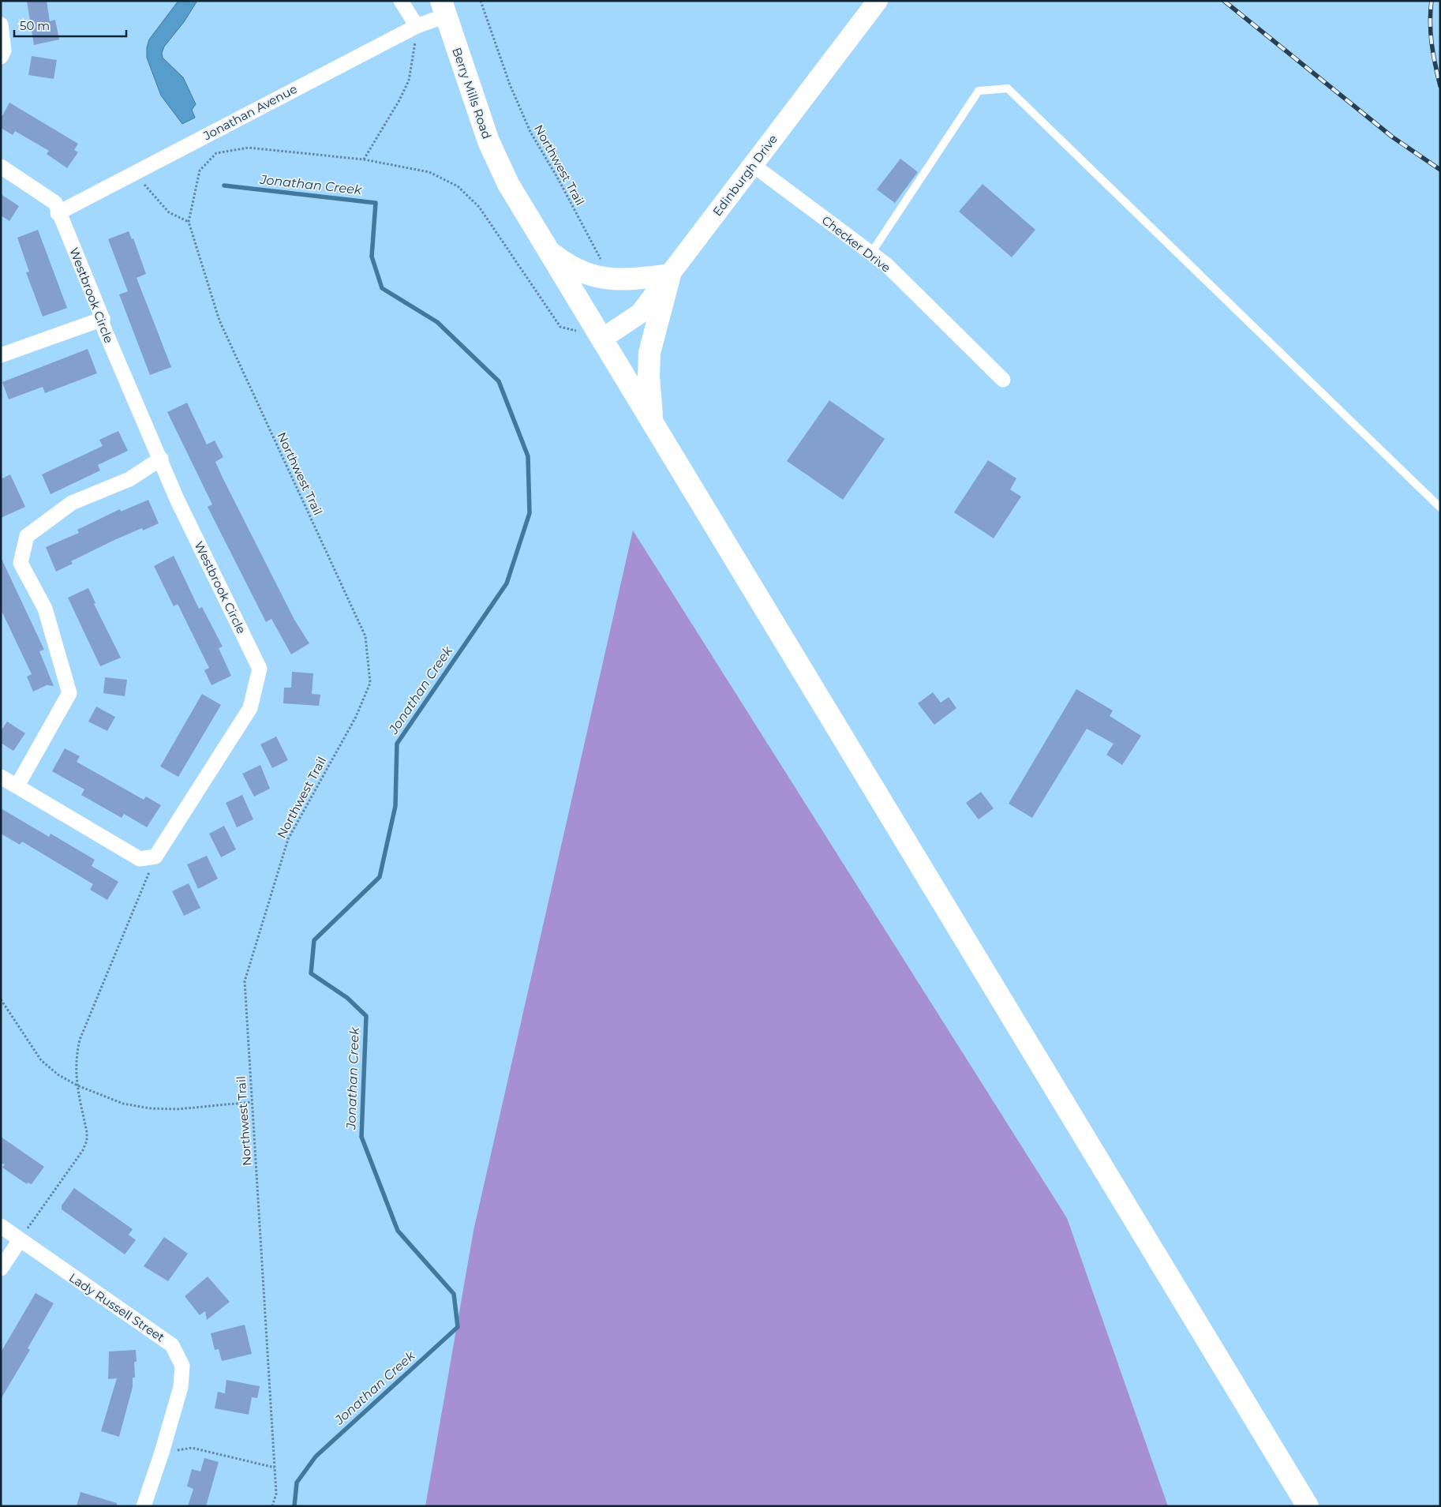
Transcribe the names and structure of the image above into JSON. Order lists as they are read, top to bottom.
{
  "streets": {
    "main road": ["Berry Mills Road"],
    "street": [
      "Jonathan Avenue",
      "Edinburgh Drive",
      "Checker Drive",
      "Westbrook Circle",
      "Lady Russell Street"
    ],
    "path": ["Northwest Trail"]
  },
  "crossings": [
    ["Berry Mills Road", "Jonathan Avenue"],
    ["Berry Mills Road", "Edinburgh Drive"],
    ["Jonathan Avenue", "Westbrook Circle"],
    ["Edinburgh Drive", "Checker Drive"]
  ],
  "water": ["Jonathan Creek"],
  "scale_bar": "50 m"
}
